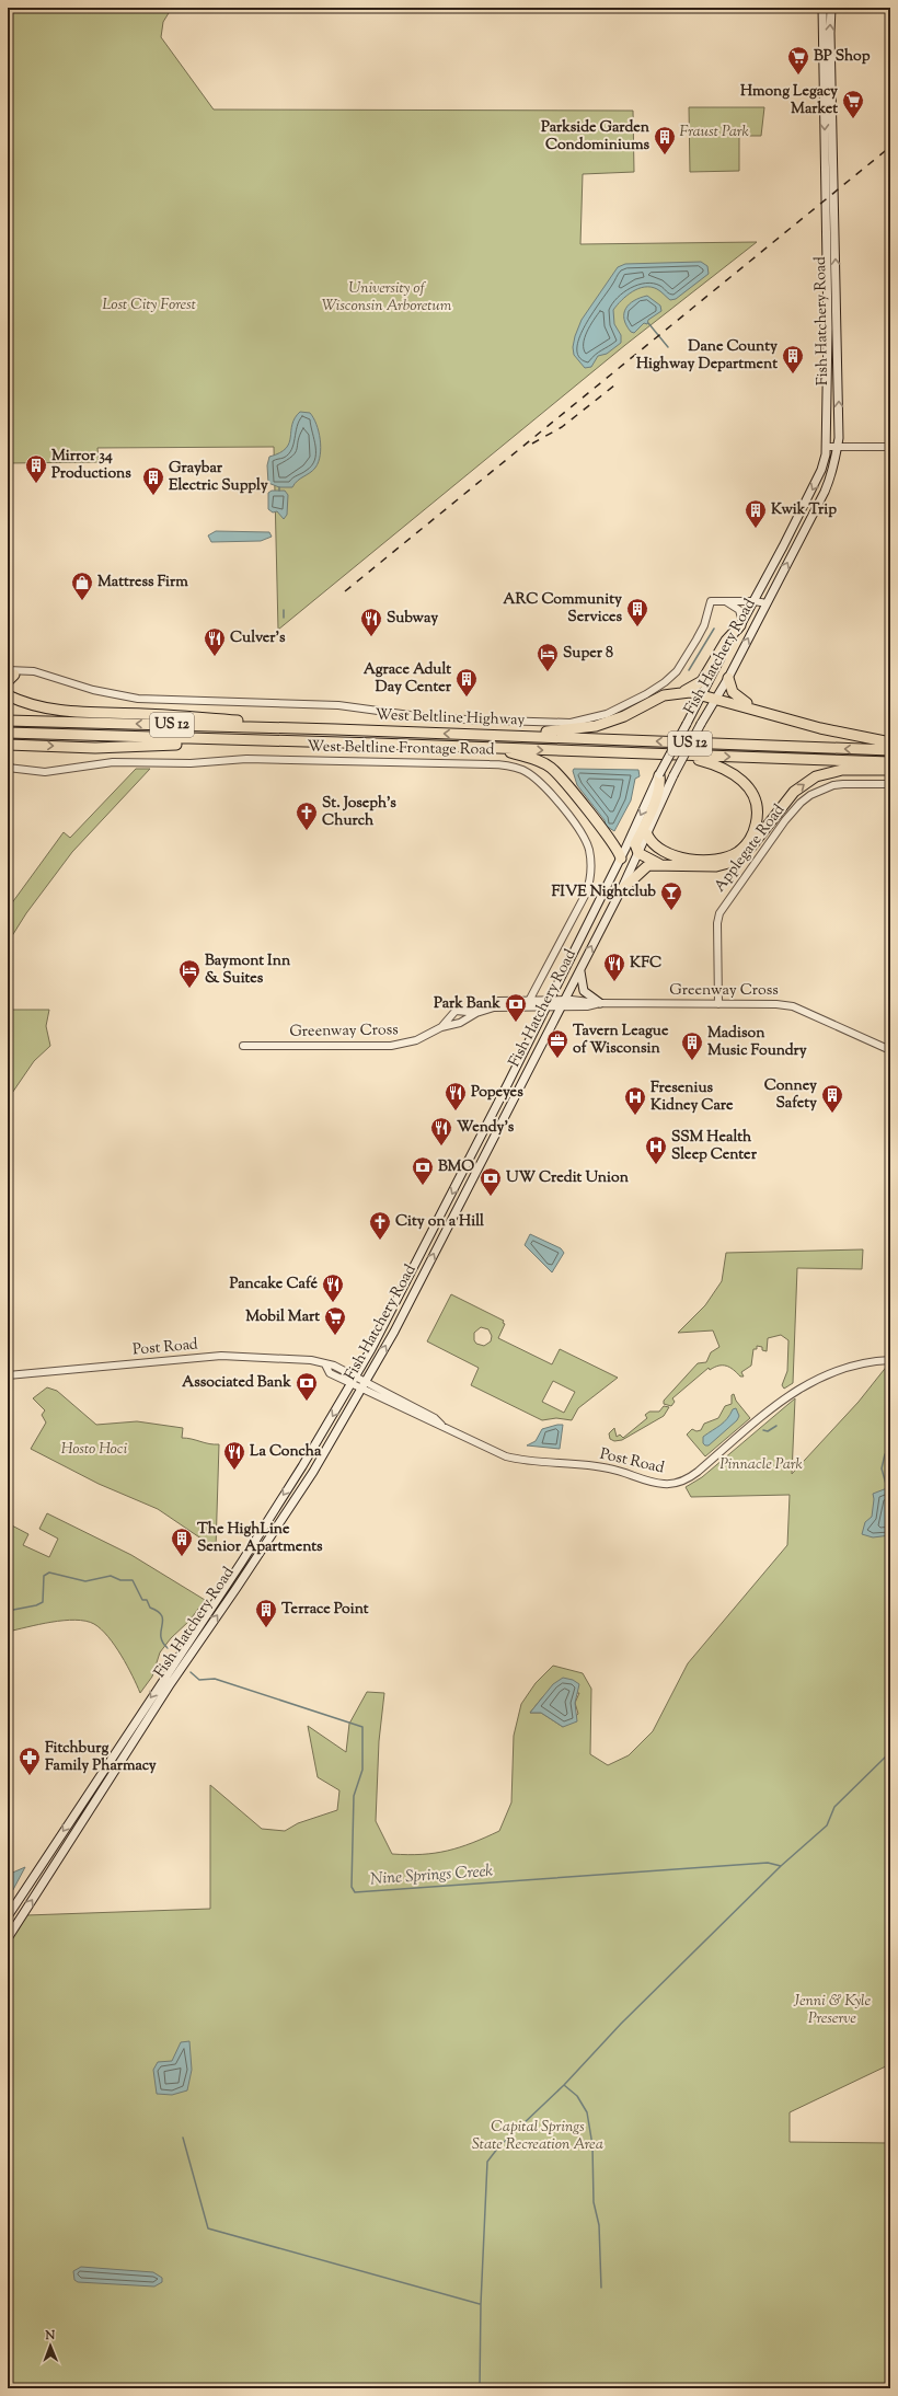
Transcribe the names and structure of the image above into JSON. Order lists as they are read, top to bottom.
{
  "streets": {
    "highway": ["West Beltline Highway", "US 12"],
    "main road": ["Fish Hatchery Road"],
    "street": [
      "West Beltline Frontage Road",
      "Applegate Road",
      "Greenway Cross",
      "Post Road"
    ]
  },
  "crossings": [
    ["Fish Hatchery Road", "Greenway Cross"],
    ["Fish Hatchery Road", "Post Road"],
    ["West Beltline Frontage Road", "Greenway Cross"],
    ["Applegate Road", "Greenway Cross"]
  ],
  "water": ["Nine Springs Creek"],
  "parks": [
    "Fraust Park",
    "University of Wisconsin Arboretum",
    "Lost City Forest",
    "Hosto Hoci",
    "Pinnacle Park",
    "Jenni & Kyle Preserve",
    "Capital Springs State Recreation Area"
  ],
  "places": {
    "supermarket": ["BP Shop", "Hmong Legacy Market", "Mobil Mart"],
    "building": [
      "Parkside Garden Condominiums",
      "Dane County Highway Department",
      "Mirror 34 Productions",
      "Graybar Electric Supply",
      "Kwik Trip",
      "ARC Community Services",
      "Agrace Adult Day Center",
      "Madison Music Foundry",
      "Conney Safety",
      "The HighLine Senior Apartments",
      "Terrace Point"
    ],
    "shop": ["Mattress Firm"],
    "restaurant": [
      "Subway",
      "Culver's",
      "KFC",
      "Popeyes",
      "Wendy's",
      "Pancake Café",
      "La Concha"
    ],
    "hotel": ["Super 8", "Baymont Inn & Suites"],
    "church": ["St. Joseph's Church", "City on a Hill"],
    "bar": ["FIVE Nightclub"],
    "bank": [
      "Park Bank",
      "BMO",
      "UW Credit Union",
      "Associated Bank"
    ],
    "office": ["Tavern League of Wisconsin"],
    "hospital": ["Fresenius Kidney Care", "SSM Health Sleep Center"],
    "pharmacy": ["Fitchburg Family Pharmacy"]
  },
  "north": "top"
}
